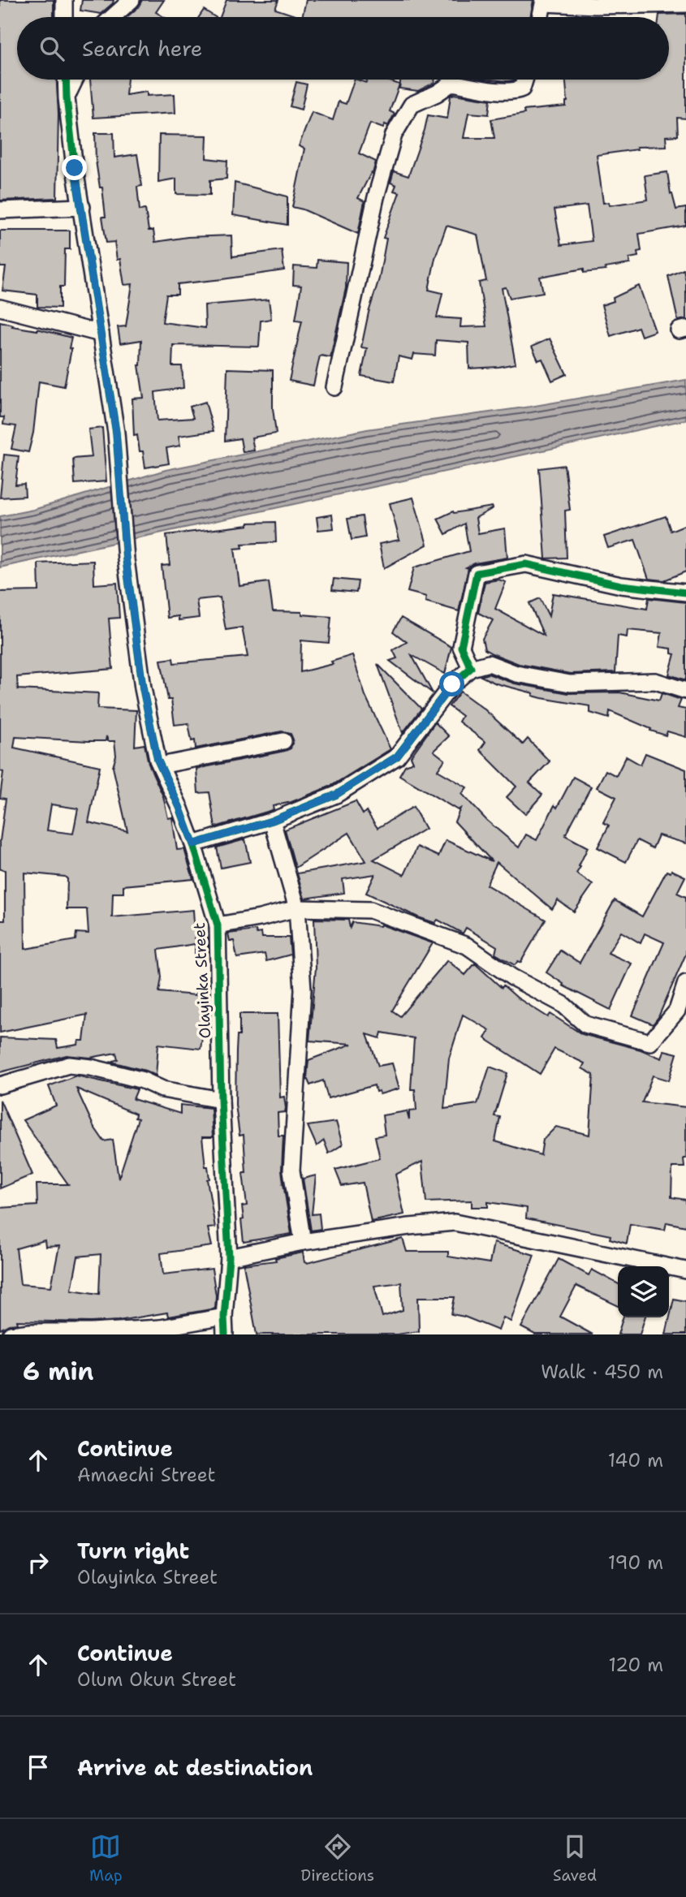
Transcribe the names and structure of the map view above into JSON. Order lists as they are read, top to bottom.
{
  "streets": {
    "street": ["Olayinka Street"]
  },
  "page": {
    "search": "Search here",
    "heading": ["6 min", "Walk · 450 m"],
    "list": [
      ["Continue", "Amaechi Street", "140 m"],
      ["Turn right", "Olayinka Street", "190 m"],
      ["Continue", "Olum Okun Street", "120 m"],
      "Arrive at destination"
    ],
    "nav": ["Map", "Directions", "Saved"]
  }
}
